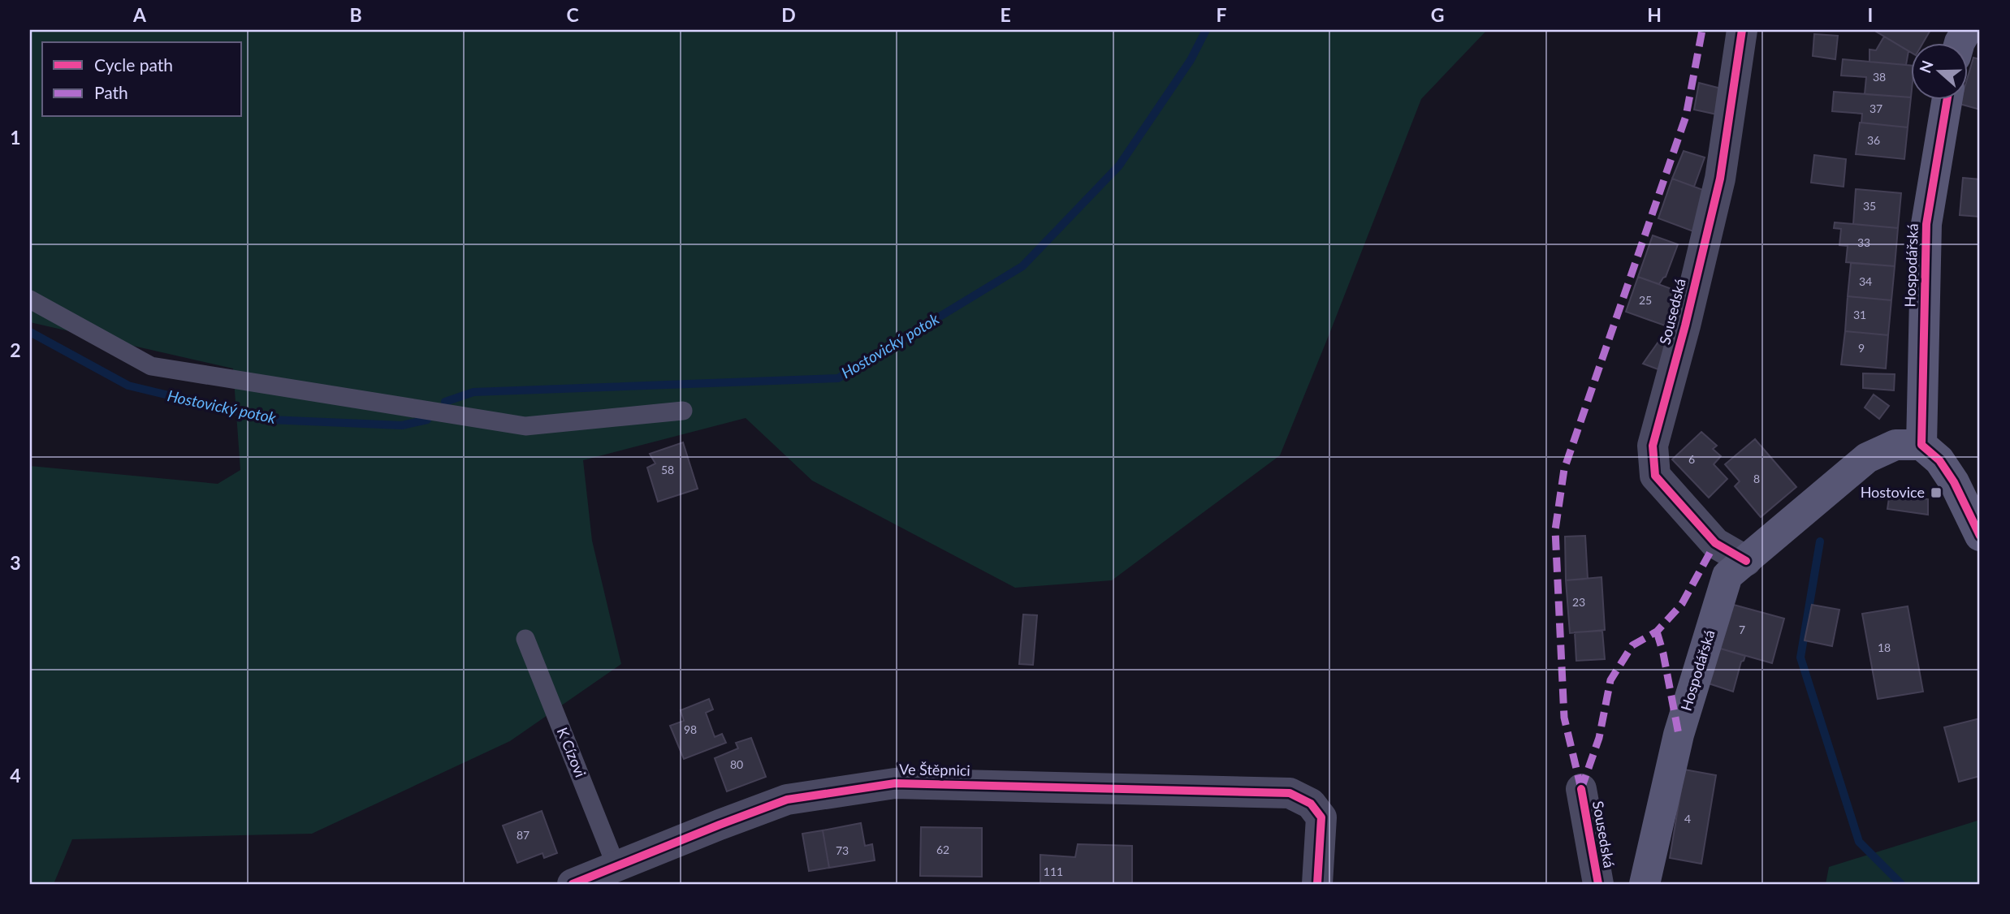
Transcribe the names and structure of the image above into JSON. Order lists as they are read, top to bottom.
{
  "streets": {
    "street": ["Hospodářská", "Sousedská", "Ve Štěpnici"],
    "lane": ["K Cízovi"]
  },
  "crossings": [
    ["Hospodářská", "Sousedská"],
    ["K Cízovi", "Ve Štěpnici"]
  ],
  "water": ["Hostovický potok"],
  "places": {
    "transit": ["Hostovice"]
  },
  "house_numbers": [
    "38",
    "37",
    "36",
    "35",
    "33",
    "34",
    "25",
    "31",
    "9",
    "6",
    "58",
    "8",
    "23",
    "7",
    "18",
    "98",
    "80",
    "4",
    "87",
    "62",
    "73",
    "111"
  ],
  "legend": ["Cycle path", "Path"],
  "north": "left",
  "grid": {
    "columns": [
      "A",
      "B",
      "C",
      "D",
      "E",
      "F",
      "G",
      "H",
      "I"
    ],
    "rows": [
      "1",
      "2",
      "3",
      "4"
    ]
  }
}
